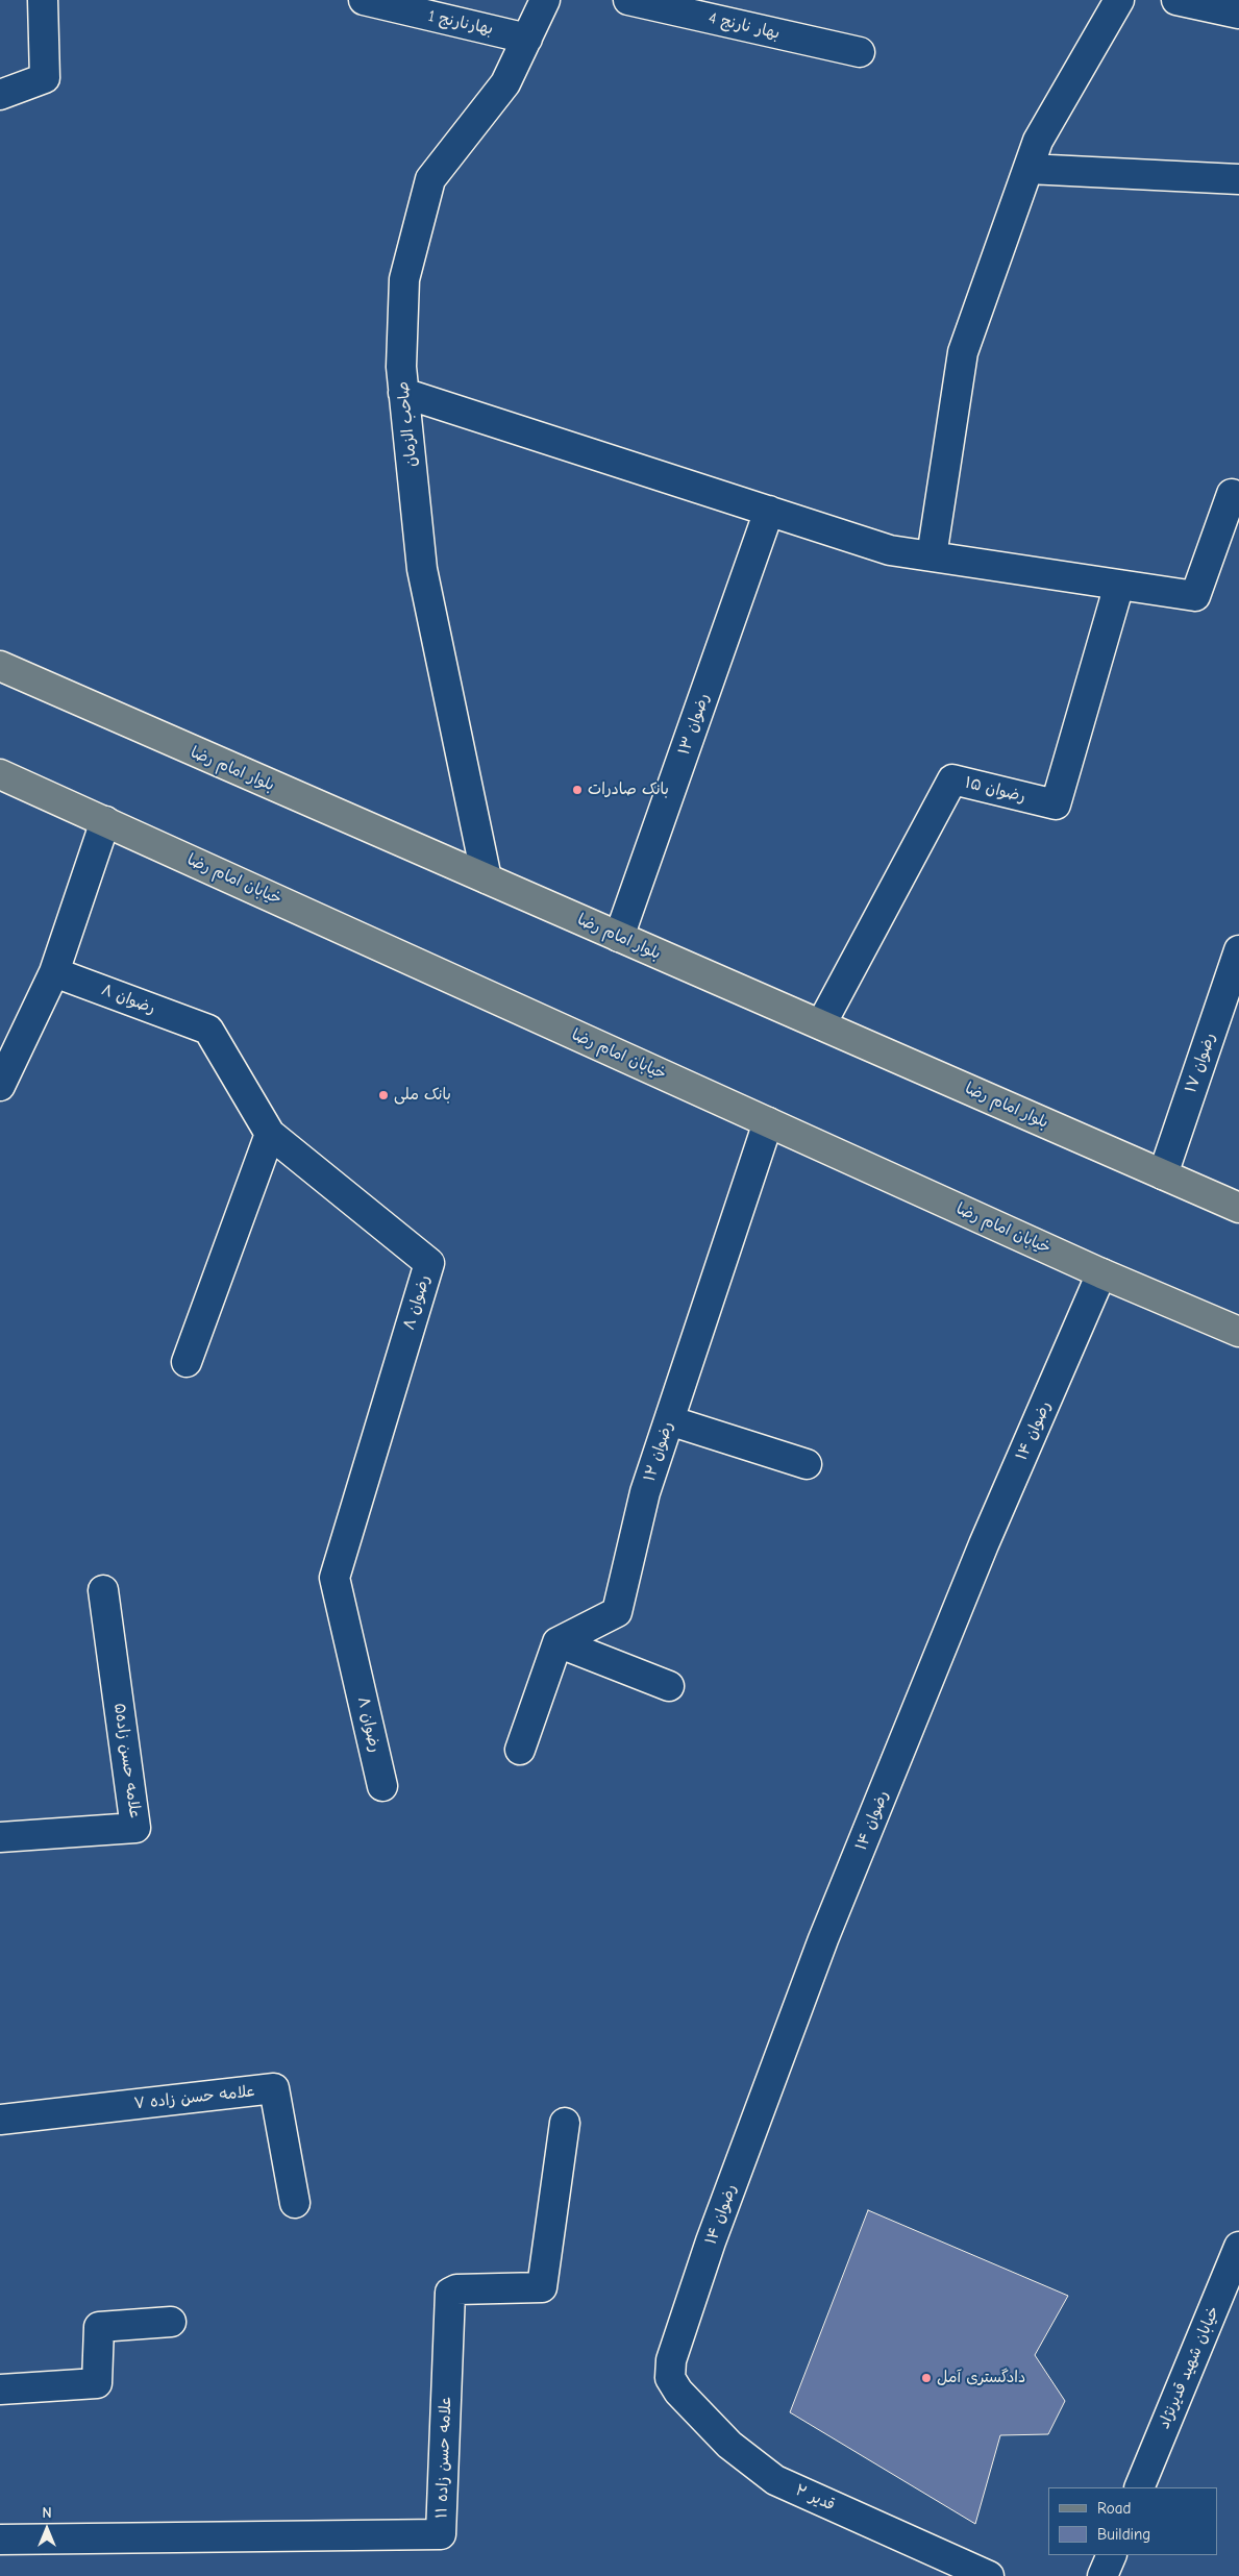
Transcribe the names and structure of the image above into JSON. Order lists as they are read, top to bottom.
{
  "streets": {
    "main road": ["بلوار امام رضا", "خیابان امام رضا"],
    "street": [
      "بهارنارنج 1",
      "بهار نارنج 4",
      "صاحب الزمان",
      "رضوان ۱۳",
      "رضوان ۱۵",
      "رضوان ۸",
      "رضوان ۱۷",
      "رضوان ۱۴",
      "رضوان ۱۲",
      "علامه حسن زاده۵",
      "علامه حسن زاده ۷",
      "خيابان شهيد قديرنژاد",
      "علامه حسن زاده ۱۱",
      "قدیر ۲"
    ]
  },
  "crossings": [
    ["بهارنارنج 1", "صاحب الزمان"],
    ["صاحب الزمان", "بلوار امام رضا"],
    ["رضوان ۱۳", "بلوار امام رضا"],
    ["بلوار امام رضا", "رضوان ۱۵"],
    ["بلوار امام رضا", "رضوان ۱۷"],
    ["خیابان امام رضا", "رضوان ۱۴"],
    ["خیابان امام رضا", "رضوان ۱۲"],
    ["رضوان ۱۴", "قدیر ۲"]
  ],
  "places": ["بانک صادرات", "بانک‌ ملی", "دادگستری آمل"],
  "legend": ["Road", "Building"],
  "north": "top"
}
